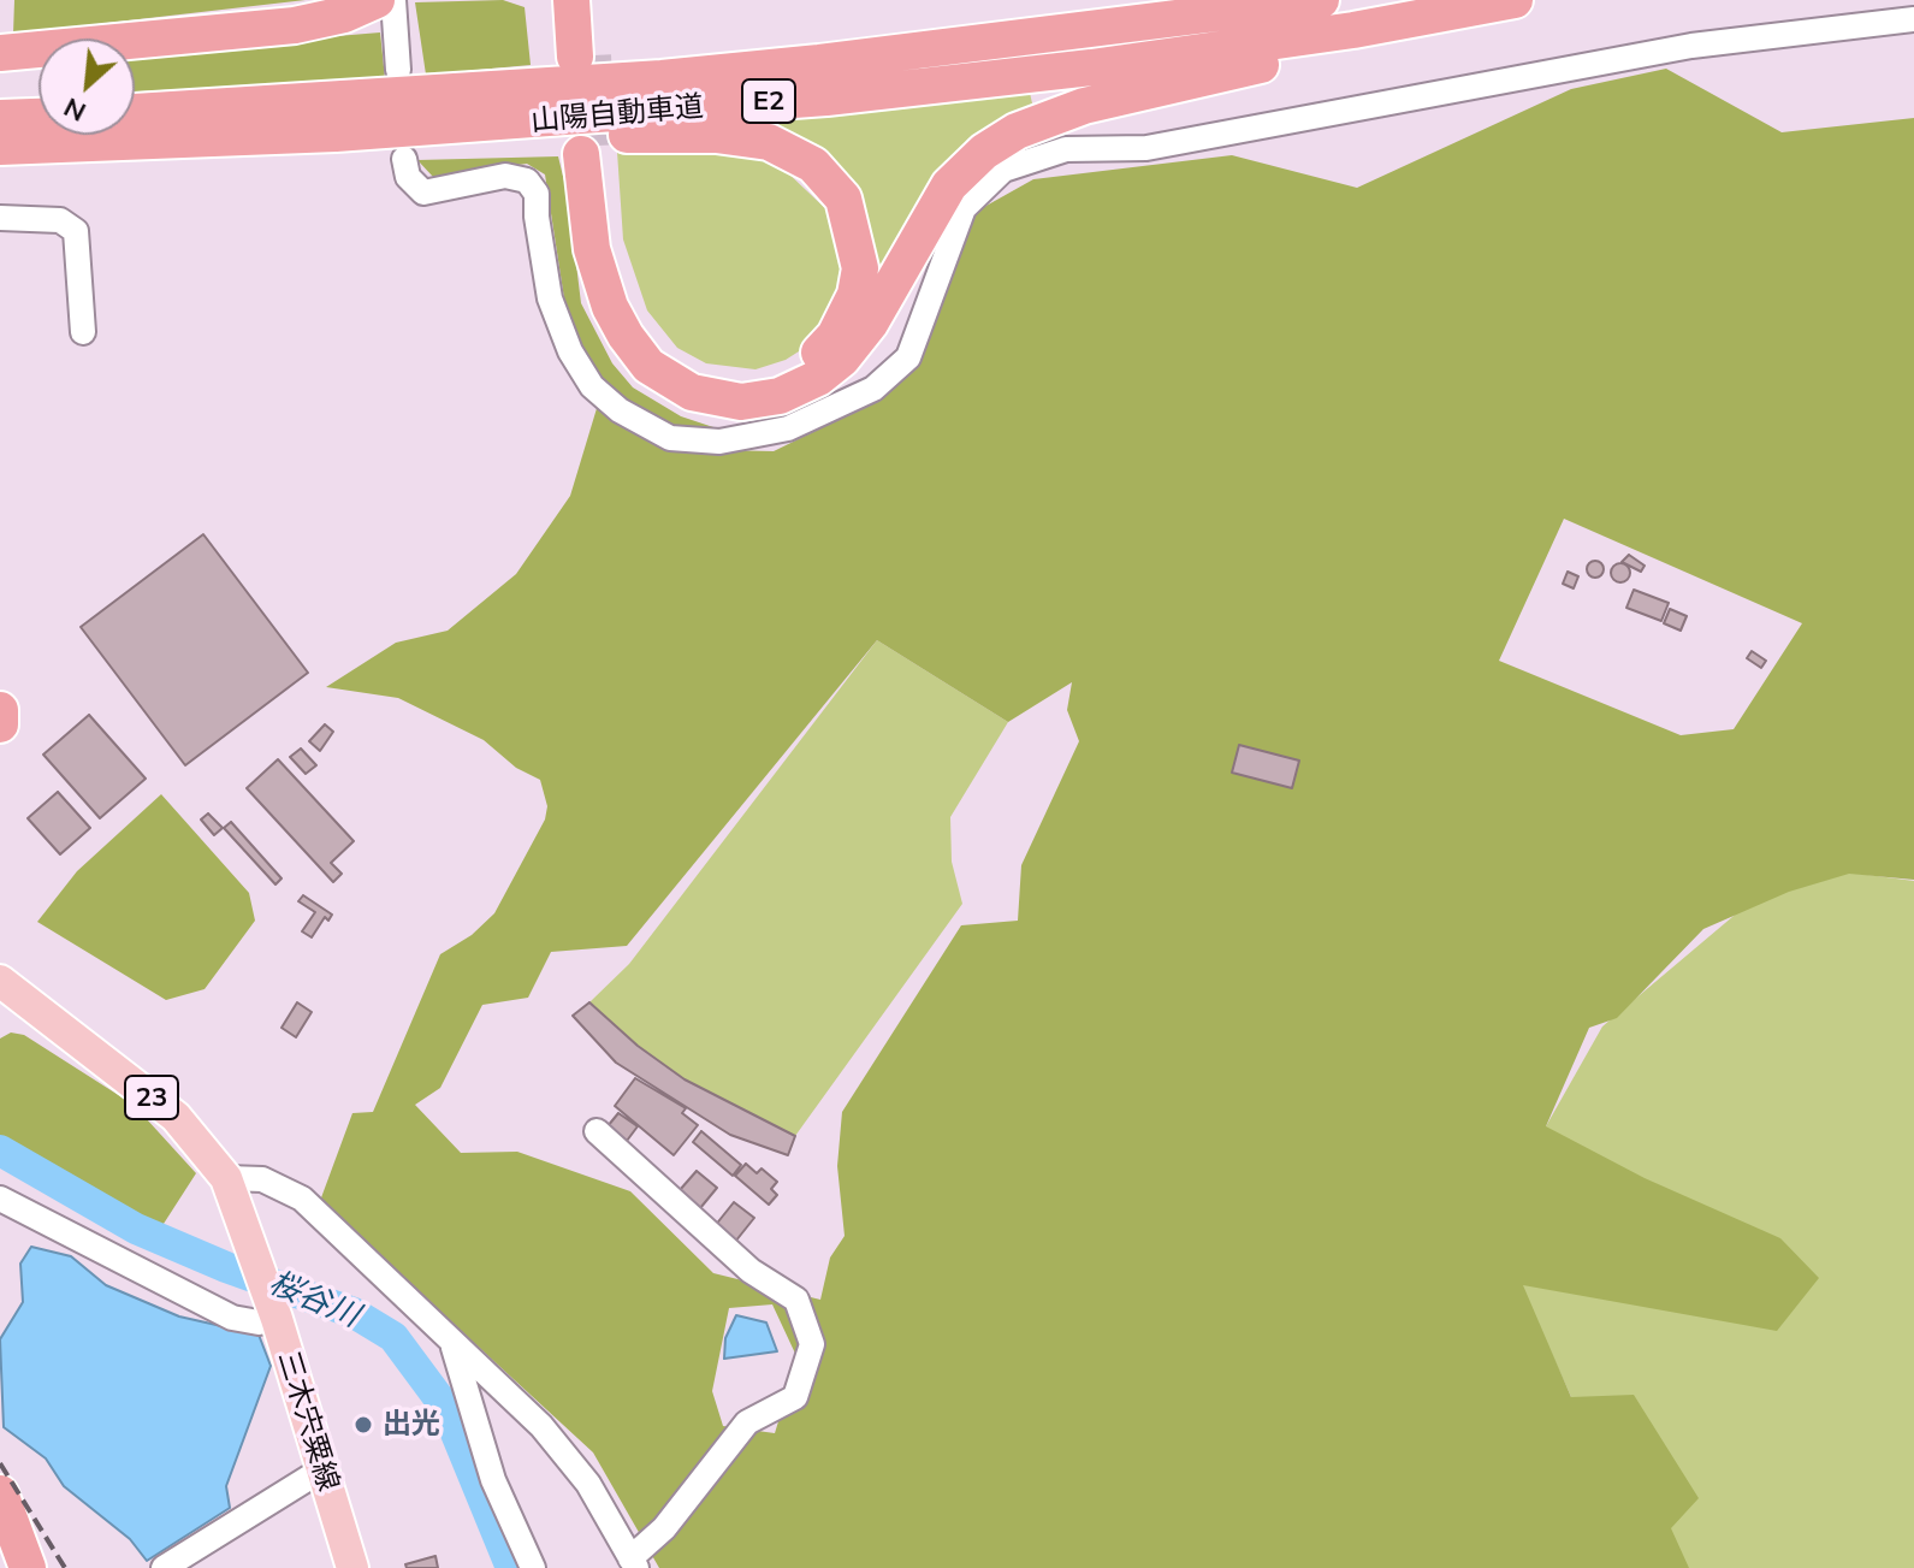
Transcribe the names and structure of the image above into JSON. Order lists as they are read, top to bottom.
{
  "streets": {
    "highway": ["E2", "山陽自動車道"],
    "main road": ["23", "三木宍粟線"]
  },
  "water": ["桜谷川"],
  "places": ["出光"],
  "north": "bottom left"
}
